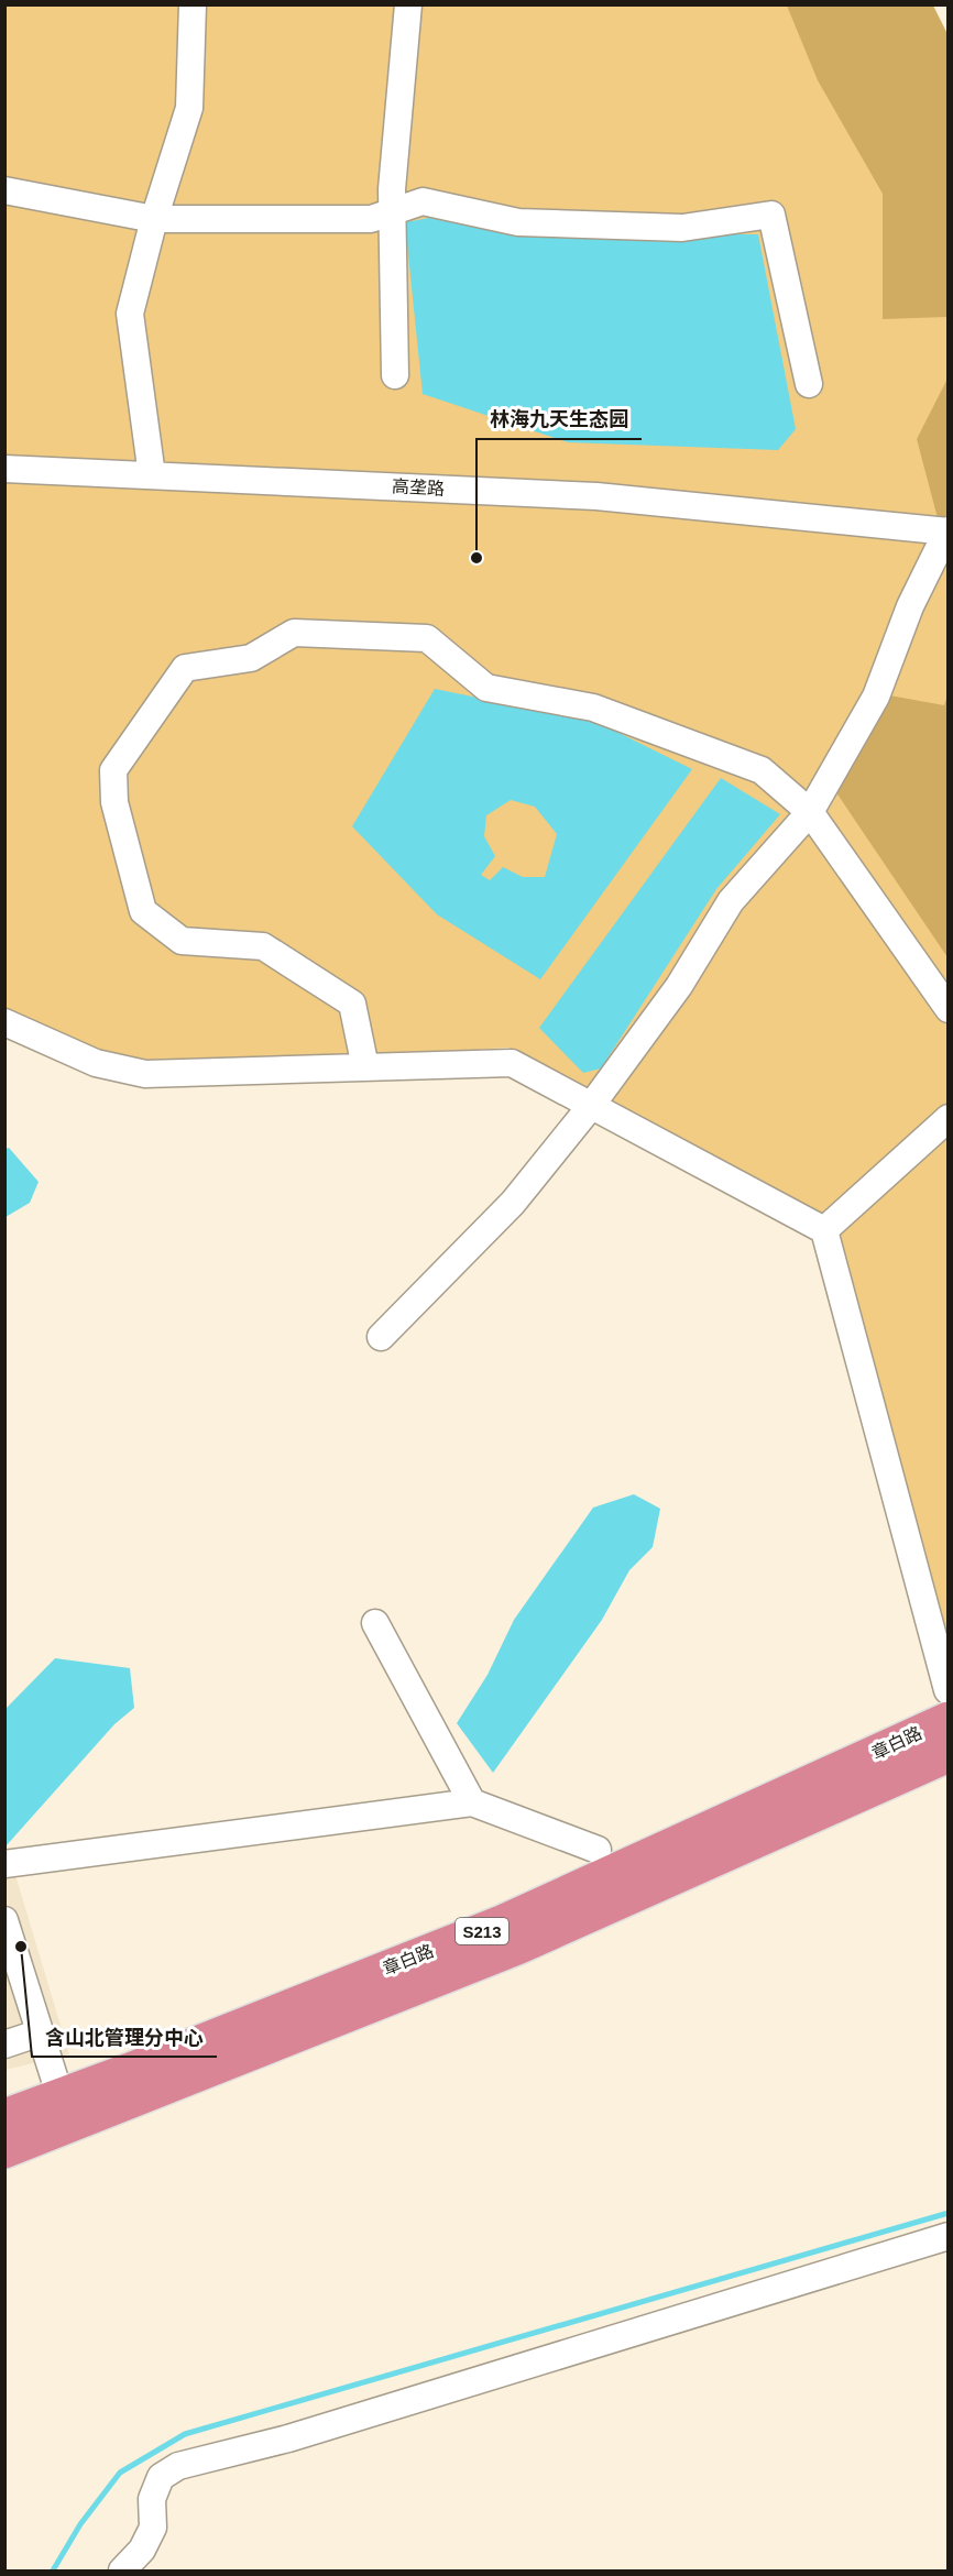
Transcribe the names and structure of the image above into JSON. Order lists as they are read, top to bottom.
{
  "streets": {
    "highway": ["章白路", "S213"],
    "street": ["高垄路"]
  },
  "places": ["林海九天生态园", "含山北管理分中心"]
}
